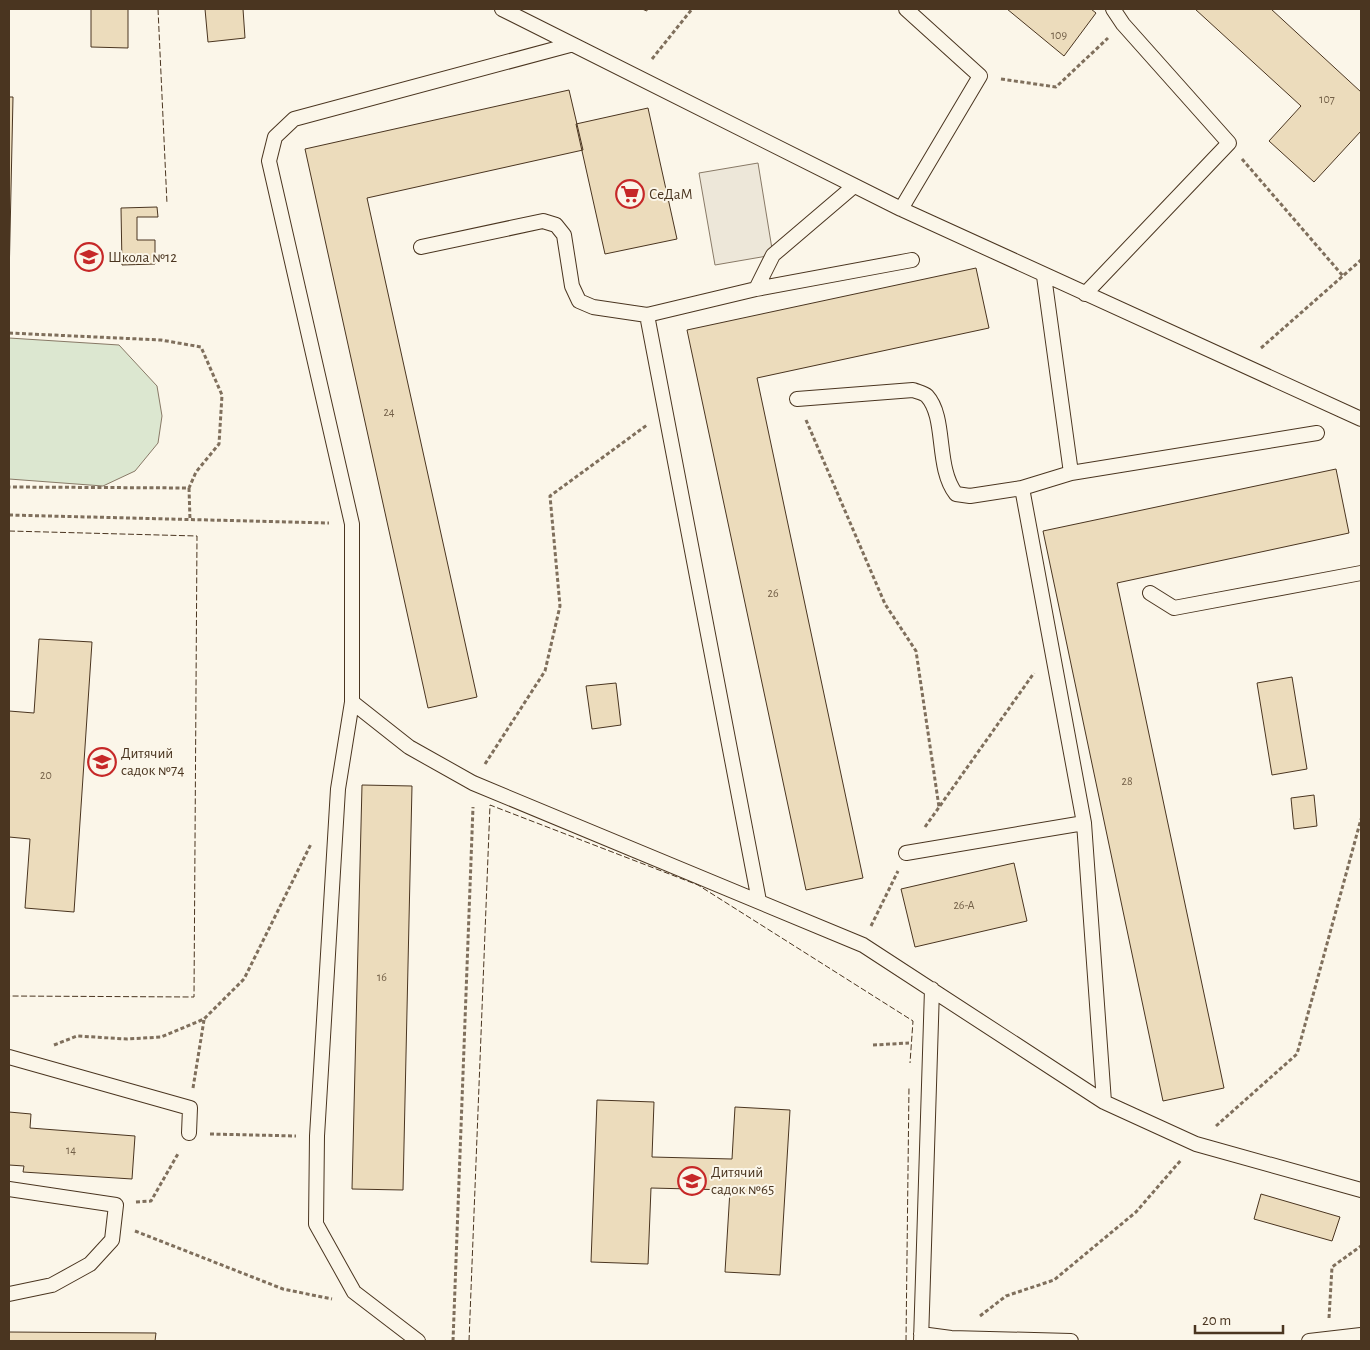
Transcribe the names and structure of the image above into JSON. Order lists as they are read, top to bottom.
{
  "places": {
    "supermarket": ["СеДаМ"],
    "school or university": ["Школа №12", "Дитячий садок №74", "Дитячий садок №65"]
  },
  "house_numbers": [
    "109",
    "107",
    "24",
    "26",
    "20",
    "28",
    "26-А",
    "16",
    "14"
  ],
  "scale_bar": "20 m"
}
